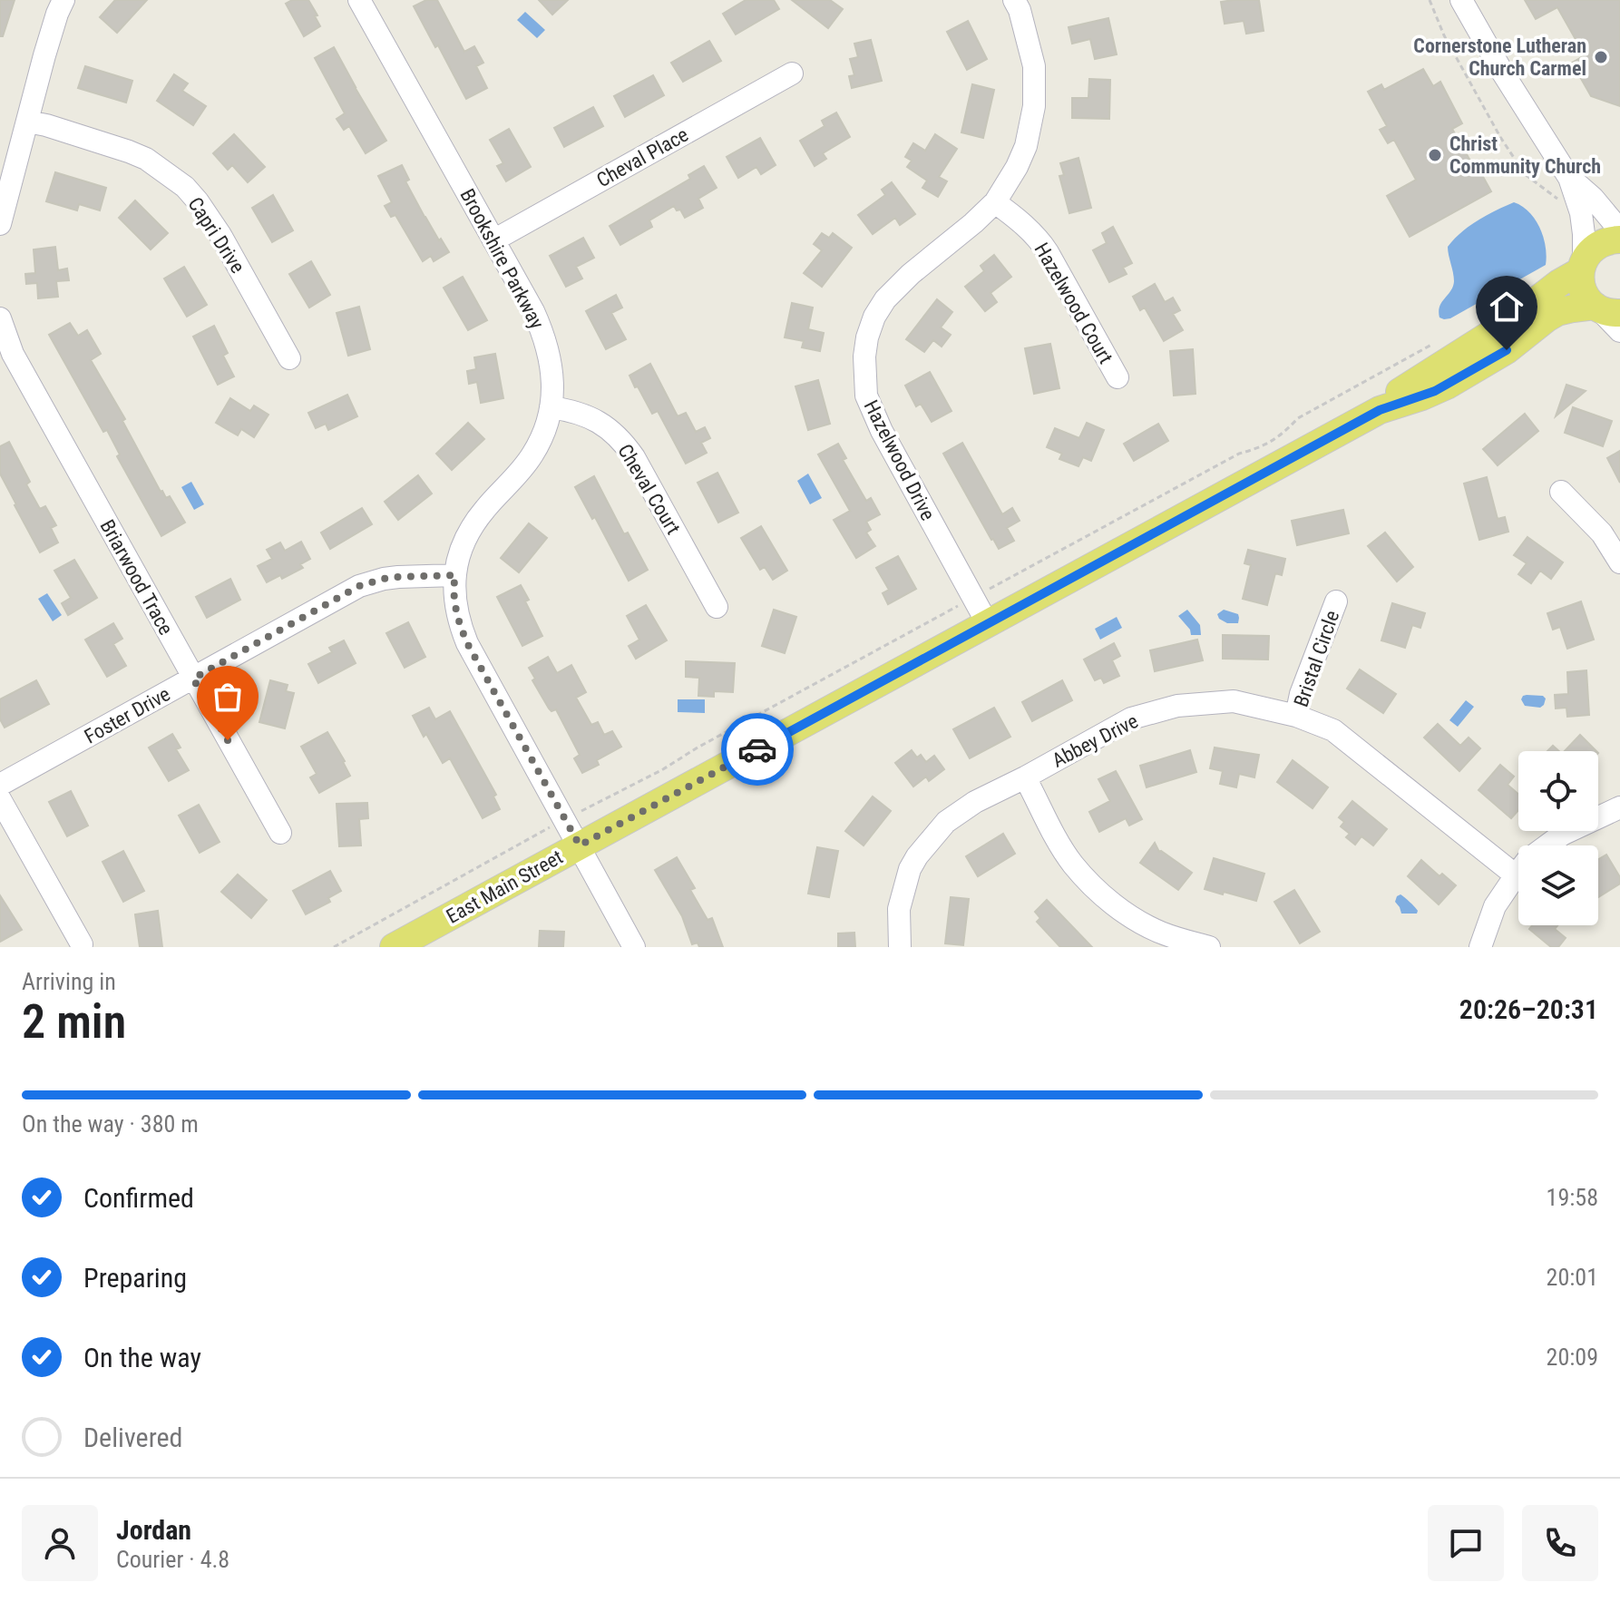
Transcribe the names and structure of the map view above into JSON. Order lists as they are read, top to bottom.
{
  "streets": {
    "main road": ["East Main Street"],
    "street": [
      "Cheval Place",
      "Capri Drive",
      "Brookshire Parkway",
      "Hazelwood Court",
      "Hazelwood Drive",
      "Cheval Court",
      "Briarwood Trace",
      "Bristal Circle",
      "Foster Drive",
      "Abbey Drive"
    ]
  },
  "crossings": [
    ["Cheval Place", "Brookshire Parkway"],
    ["Brookshire Parkway", "Cheval Court"],
    ["Brookshire Parkway", "Foster Drive"],
    ["Brookshire Parkway", "East Main Street"],
    ["Hazelwood Court", "Hazelwood Drive"],
    ["Hazelwood Drive", "East Main Street"],
    ["Briarwood Trace", "Foster Drive"],
    ["Bristal Circle", "Abbey Drive"]
  ],
  "places": ["Cornerstone Lutheran Church Carmel", "Christ Community Church"],
  "page": {
    "heading": ["2 min", "Arriving in", "20:26–20:31"],
    "panel": ["Jordan", "Courier · 4.8"],
    "bar": "On the way · 380 m",
    "list": [
      ["Confirmed", "19:58"],
      ["Preparing", "20:01"],
      ["On the way", "20:09"],
      "Delivered"
    ]
  }
}
